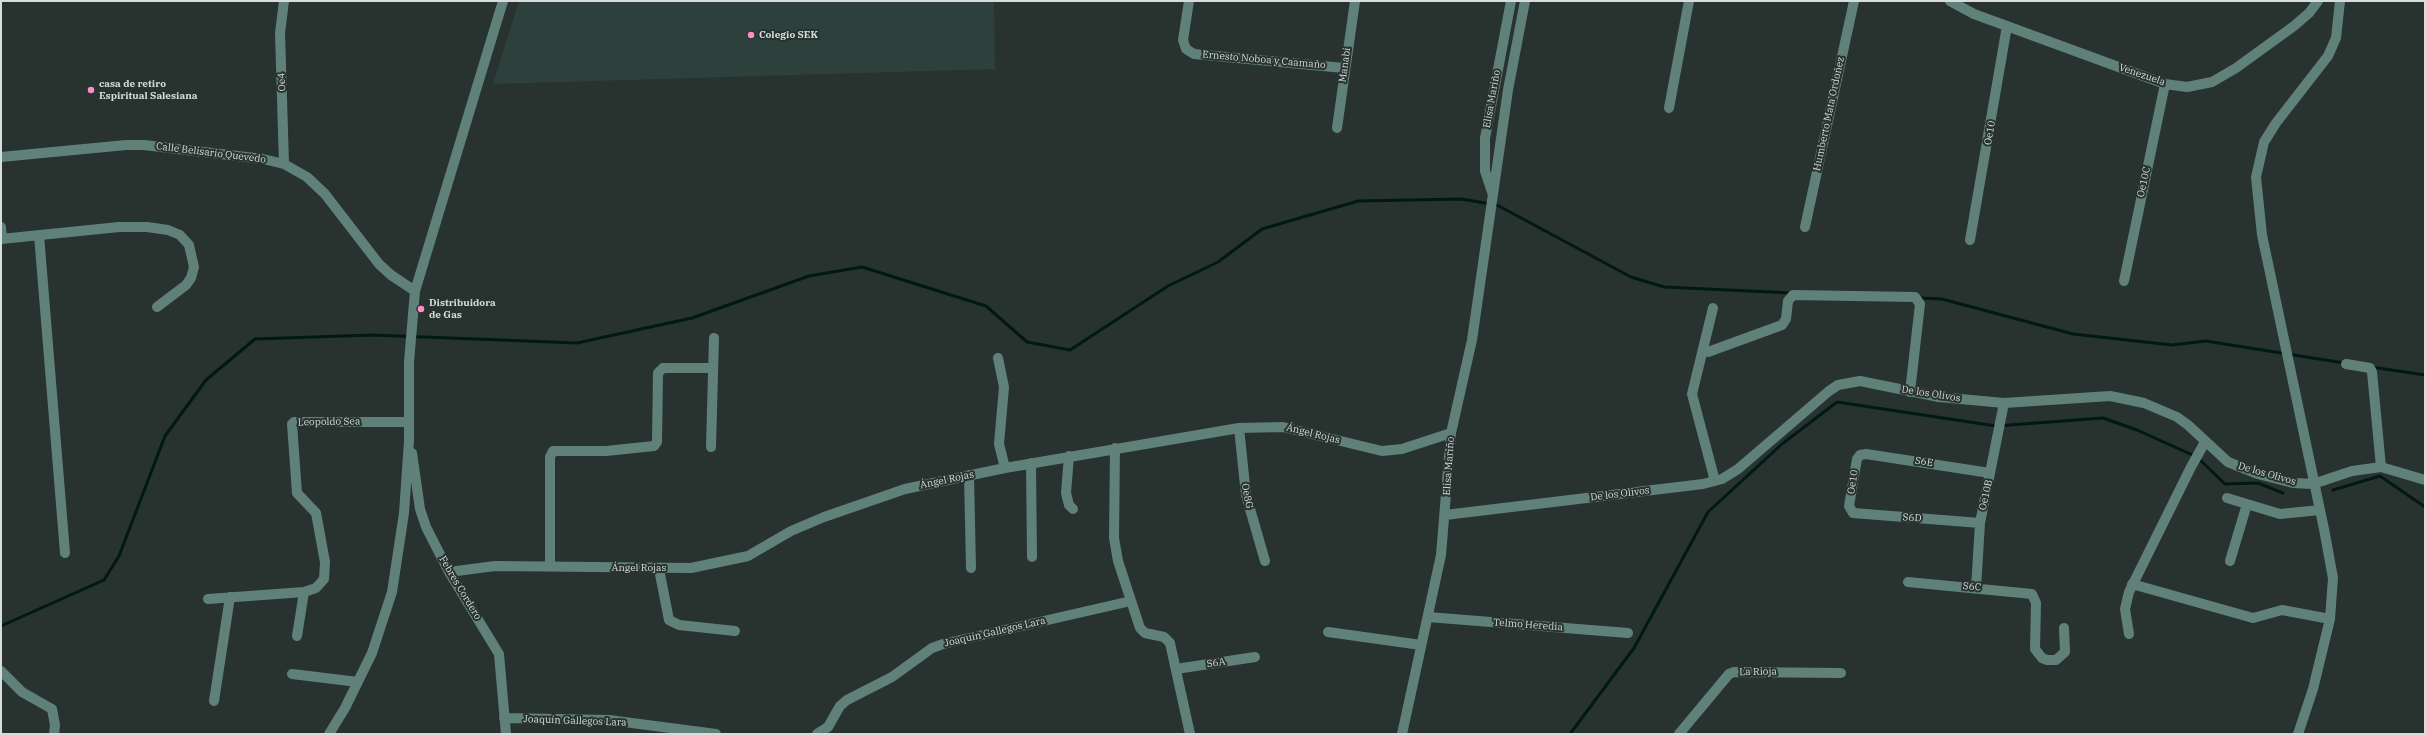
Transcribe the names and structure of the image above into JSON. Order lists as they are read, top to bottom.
{
  "streets": {
    "street": [
      "Ernesto Noboa y Caamaño",
      "Manabi",
      "Venezuela",
      "Oe4",
      "Elisa Mariño",
      "Humberto Mata Ordoñez",
      "Oe10",
      "Calle Belisario Quevedo",
      "Oe10C",
      "De los Olivos",
      "Leopoldo Sea",
      "Ángel Rojas",
      "S6E",
      "Oe10B",
      "Oe8G",
      "S6D",
      "S6C",
      "Febres Cordero",
      "Telmo Heredia",
      "Joaquín Gallegos Lara",
      "S6A",
      "La Rioja"
    ]
  },
  "crossings": [
    ["Ernesto Noboa y Caamaño", "Manabi"],
    ["Venezuela", "Oe10"],
    ["Venezuela", "Oe10C"],
    ["Oe4", "Calle Belisario Quevedo"],
    ["Elisa Mariño", "De los Olivos"],
    ["Elisa Mariño", "Ángel Rojas"],
    ["Elisa Mariño", "Telmo Heredia"],
    ["Oe10", "S6E"],
    ["Oe10", "S6D"],
    ["De los Olivos", "Oe10B"],
    ["Ángel Rojas", "Oe8G"],
    ["Ángel Rojas", "Febres Cordero"],
    ["S6E", "Oe10B"],
    ["Oe10B", "S6D"],
    ["Oe10B", "S6C"],
    ["Febres Cordero", "Joaquín Gallegos Lara"]
  ],
  "places": ["Colegio SEK", "casa de retiro Espiritual Salesiana", "Distribuidora de Gas"]
}
